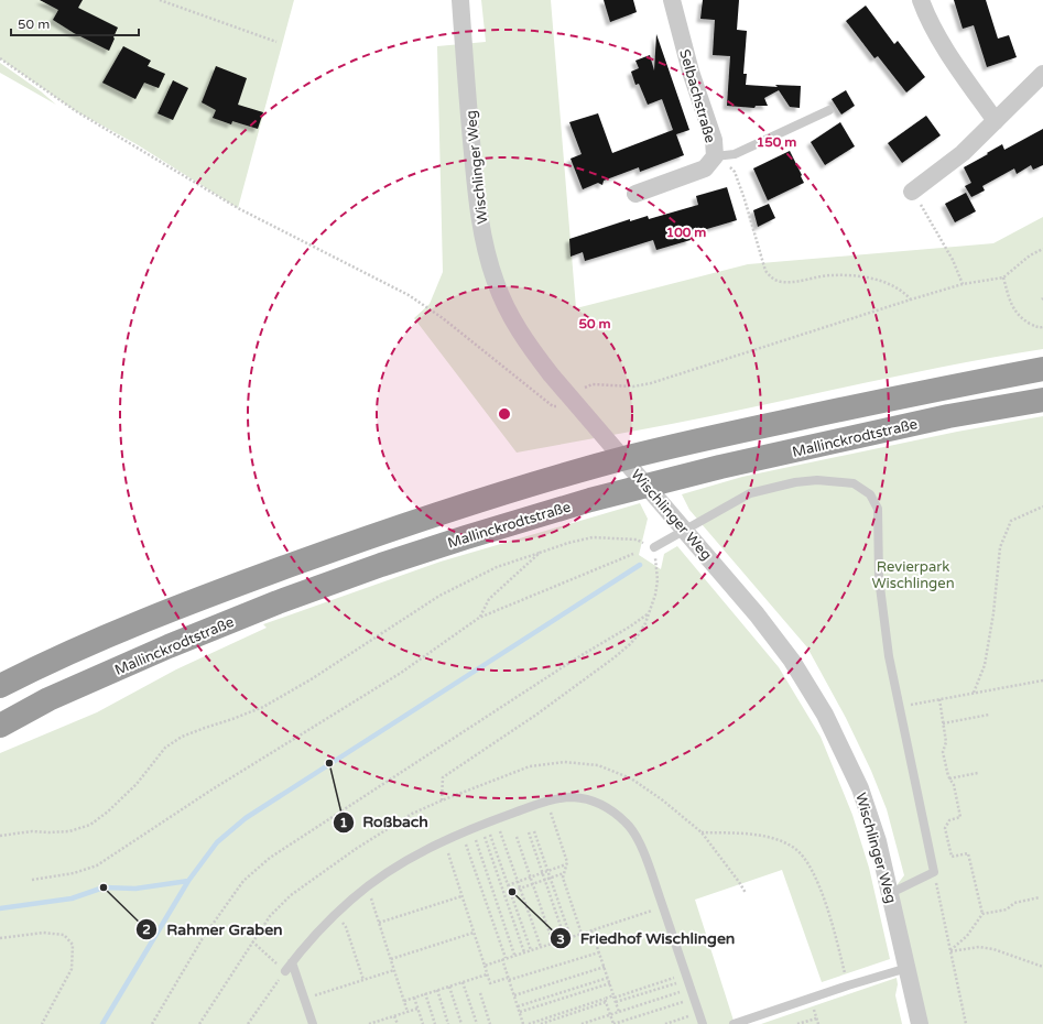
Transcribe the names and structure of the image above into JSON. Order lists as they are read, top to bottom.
{
  "streets": {
    "highway": ["Mallinckrodtstraße"],
    "street": ["Selbachstraße", "Wischlinger Weg"]
  },
  "parks": ["Revierpark Wischlingen"],
  "places": ["Roßbach", "Rahmer Graben", "Friedhof Wischlingen"],
  "scale_bar": "50 m",
  "rings": ["150 m", "100 m", "50 m"]
}
